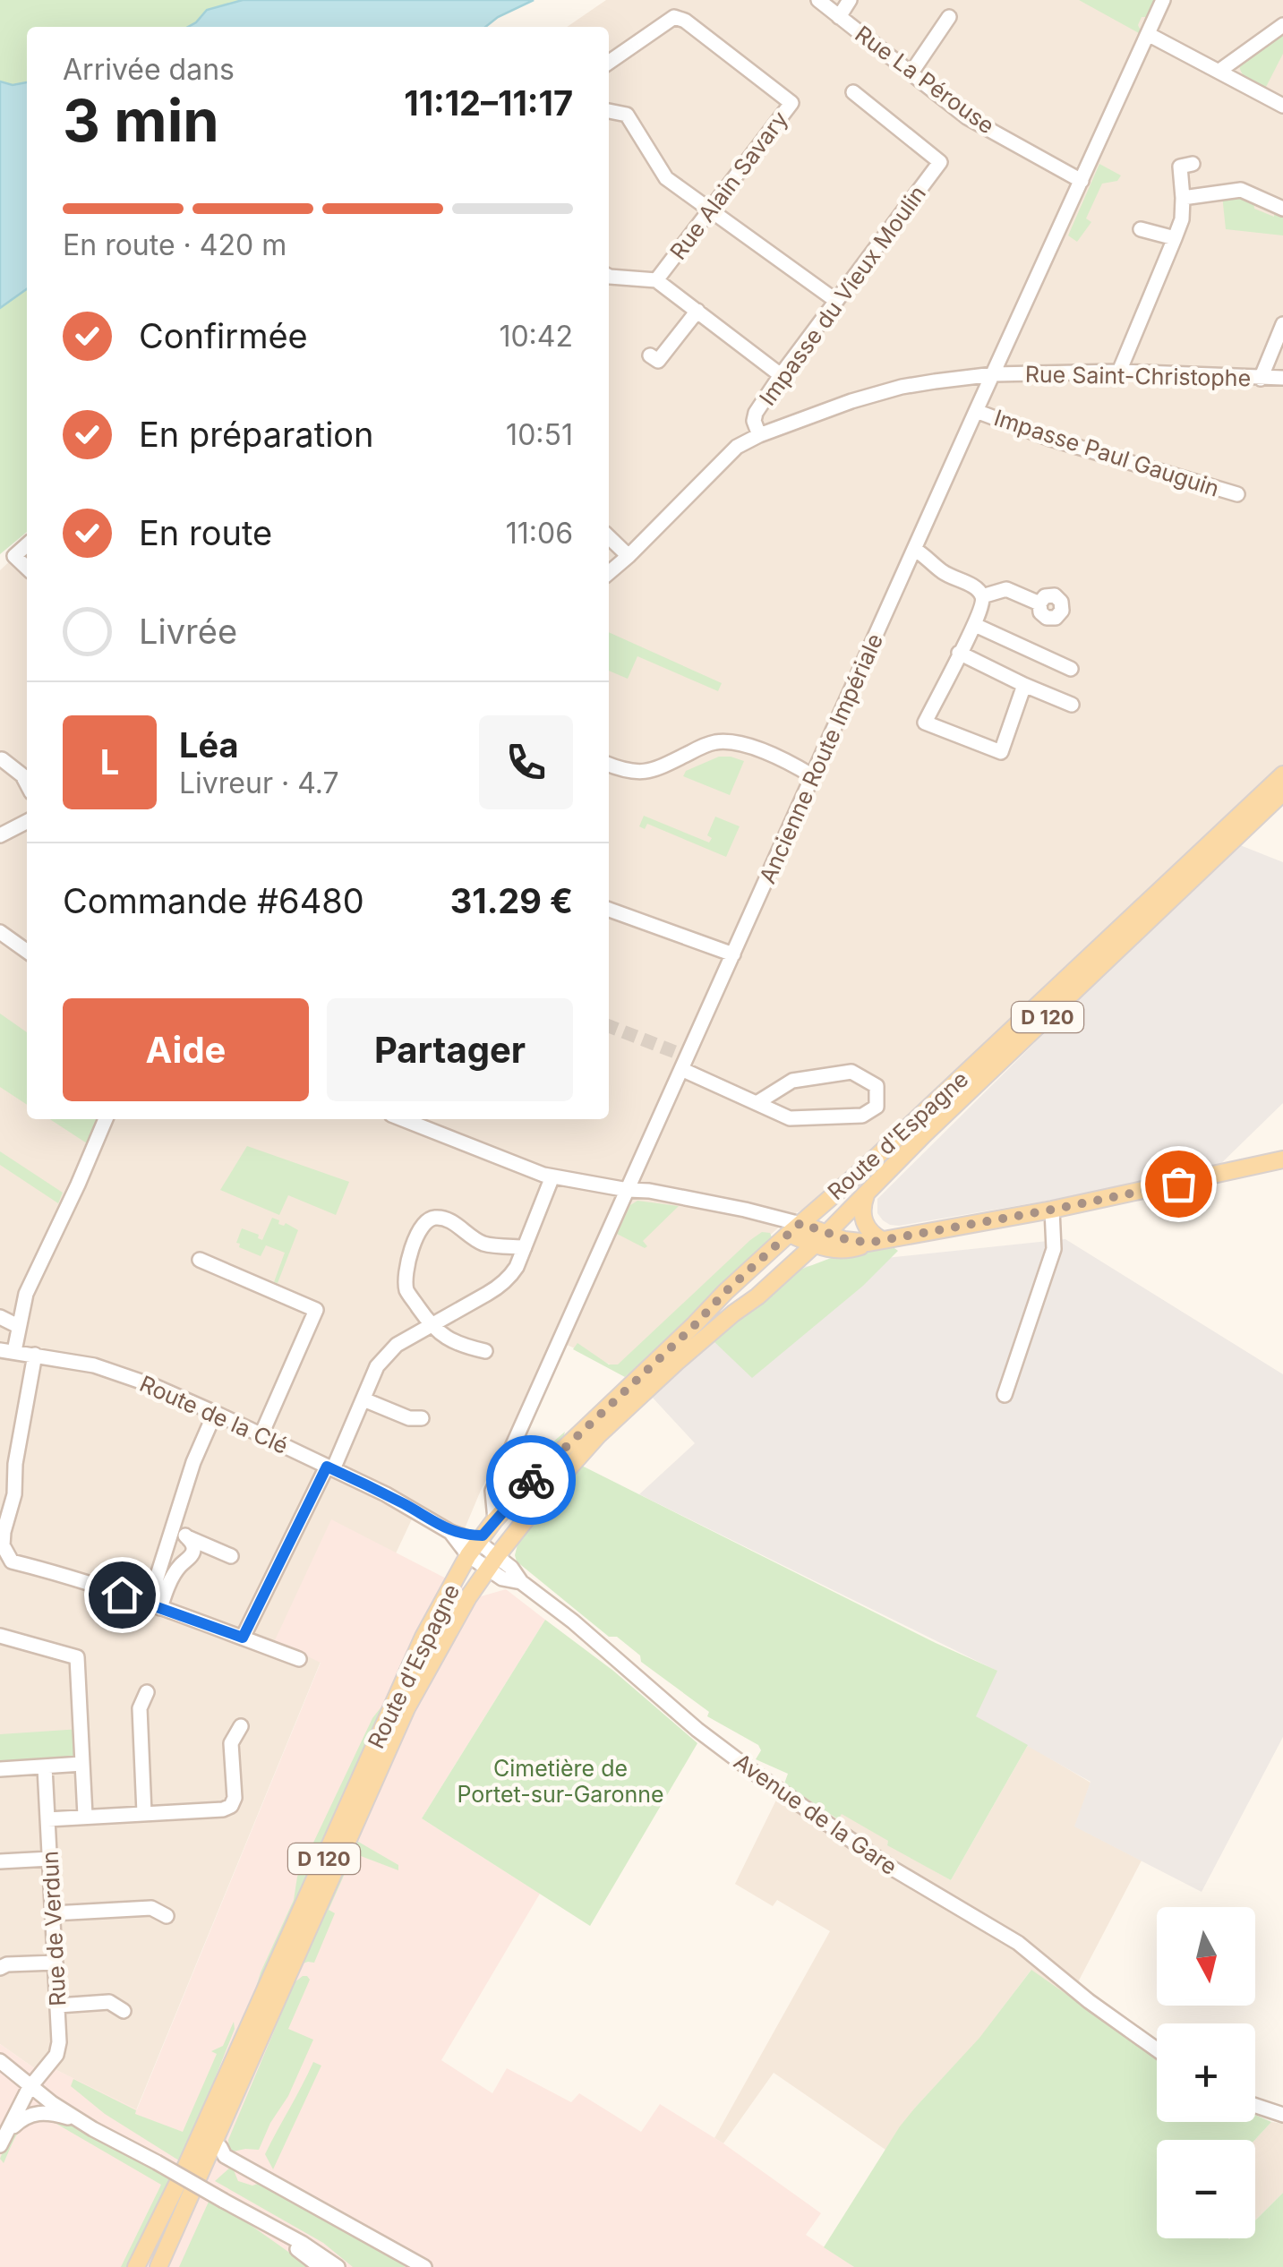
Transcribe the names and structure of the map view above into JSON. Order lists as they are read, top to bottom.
{
  "streets": {
    "main road": ["D 120", "Route d'Espagne"],
    "street": [
      "Rue La Pérouse",
      "Rue Alain Savary",
      "Impasse du Vieux Moulin",
      "Rue Saint-Christophe",
      "Impasse Paul Gauguin",
      "Ancienne Route Impériale",
      "Route de la Clé",
      "Avenue de la Gare",
      "Rue de Verdun"
    ]
  },
  "crossings": [
    ["Rue La Pérouse", "Ancienne Route Impériale"],
    ["Impasse du Vieux Moulin", "Rue Saint-Christophe"],
    ["Rue Saint-Christophe", "Ancienne Route Impériale"],
    ["Impasse Paul Gauguin", "Ancienne Route Impériale"],
    ["Ancienne Route Impériale", "Route d'Espagne"],
    ["Route d'Espagne", "Route de la Clé"],
    ["Route d'Espagne", "Avenue de la Gare"],
    ["Route de la Clé", "Avenue de la Gare"]
  ],
  "parks": ["Cimetière de Portet-sur-Garonne"],
  "north": "bottom",
  "page": {
    "heading": ["3 min", "Arrivée dans", "11:12–11:17"],
    "panel": [
      "Léa",
      "Livreur · 4.7",
      "Commande #6480",
      "31.29 €"
    ],
    "bar": "En route · 420 m",
    "list": [
      ["Confirmée", "10:42"],
      ["En préparation", "10:51"],
      ["En route", "11:06"],
      "Livrée"
    ],
    "round": "L",
    "buttons": ["Aide", "Partager"],
    "map_buttons": ["+", "−"]
  }
}
